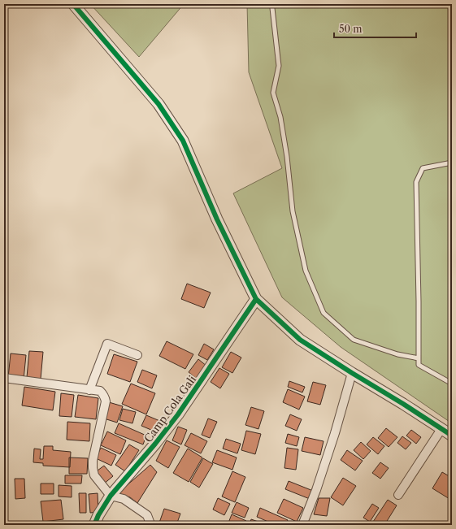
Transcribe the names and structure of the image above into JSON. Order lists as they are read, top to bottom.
{
  "streets": {
    "street": ["Camp Cola Gali"]
  },
  "scale_bar": "50 m"
}
